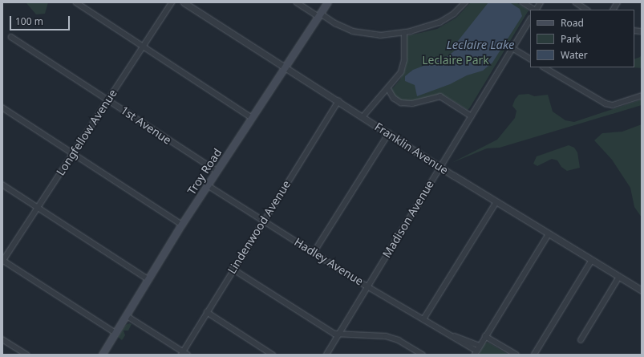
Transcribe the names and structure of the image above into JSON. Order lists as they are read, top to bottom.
{
  "streets": {
    "main road": ["Troy Road"],
    "street": [
      "1st Avenue",
      "Longfellow Avenue",
      "Franklin Avenue",
      "Madison Avenue",
      "Lindenwood Avenue",
      "Hadley Avenue"
    ]
  },
  "crossings": [
    ["1st Avenue", "Longfellow Avenue"],
    ["1st Avenue", "Troy Road"],
    ["Franklin Avenue", "Troy Road"],
    ["Franklin Avenue", "Madison Avenue"],
    ["Franklin Avenue", "Lindenwood Avenue"],
    ["Troy Road", "Hadley Avenue"],
    ["Madison Avenue", "Hadley Avenue"],
    ["Lindenwood Avenue", "Hadley Avenue"]
  ],
  "water": ["Leclaire Lake"],
  "parks": ["Leclaire Park"],
  "legend": ["Road", "Park", "Water"],
  "scale_bar": "100 m"
}
